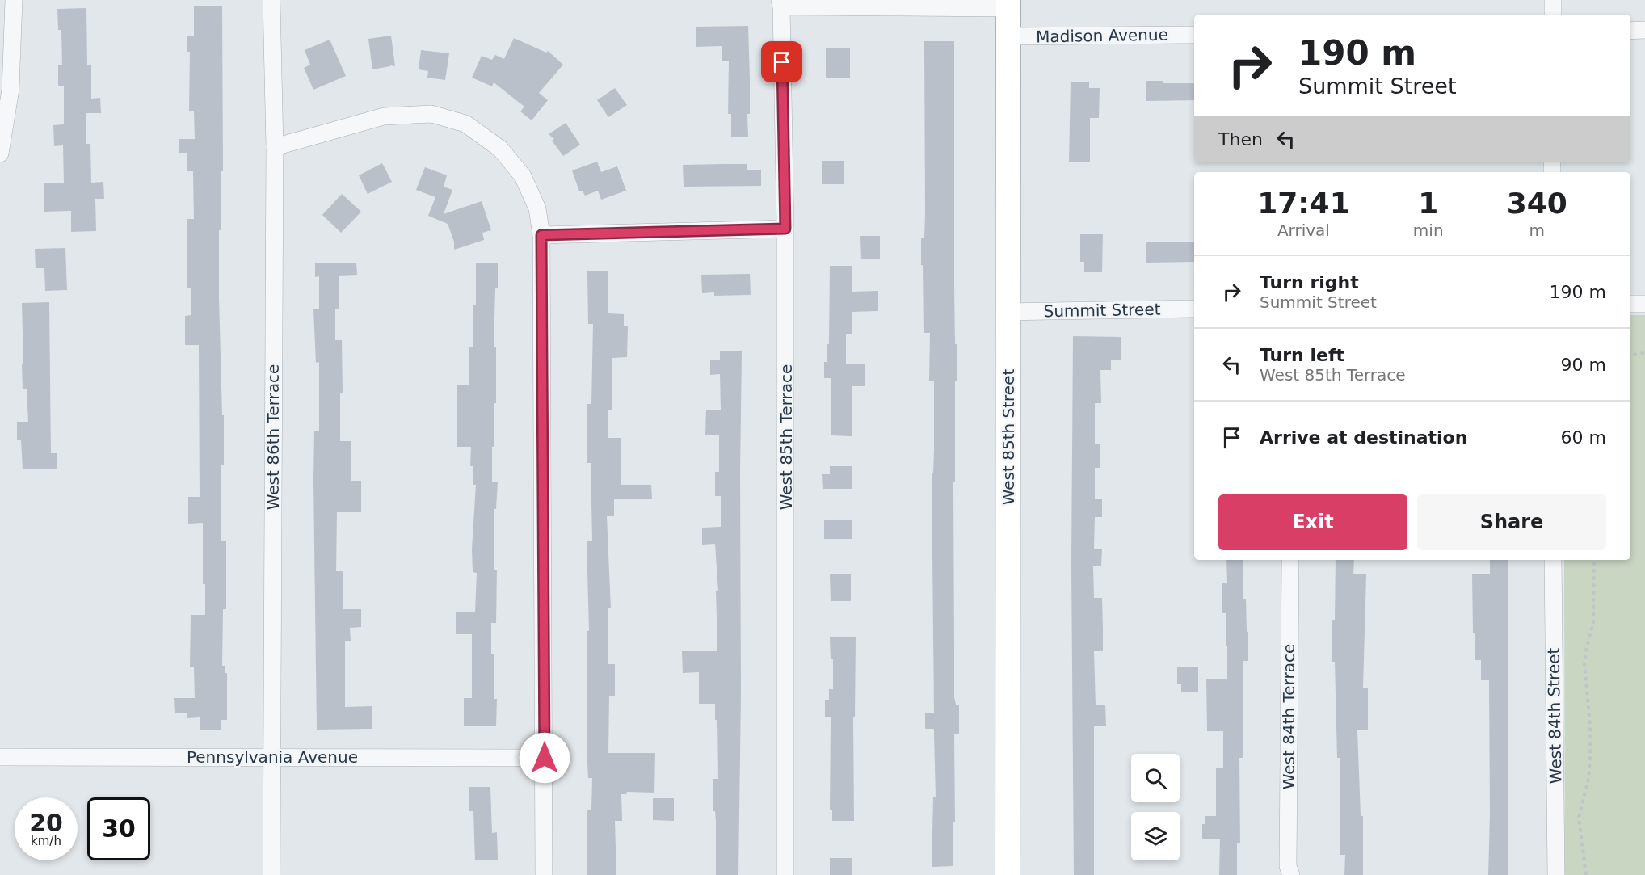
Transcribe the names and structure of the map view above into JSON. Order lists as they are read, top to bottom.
{
  "streets": {
    "main road": ["West 85th Street"],
    "street": [
      "Madison Avenue",
      "Summit Street",
      "West 86th Terrace",
      "West 85th Terrace",
      "West 84th Street",
      "West 84th Terrace",
      "Pennsylvania Avenue"
    ]
  },
  "crossings": [
    ["Madison Avenue", "West 85th Street"],
    ["Summit Street", "West 85th Street"],
    ["West 86th Terrace", "Pennsylvania Avenue"]
  ],
  "page": {
    "turn": ["190 m", "Summit Street"],
    "then": "Then",
    "eta": [
      "17:41",
      "Arrival",
      "1",
      "min",
      "340",
      "m"
    ],
    "list": [
      {
        "name": "Turn right",
        "note": "Summit Street",
        "value": "190 m"
      },
      {
        "name": "Turn left",
        "note": "West 85th Terrace",
        "value": "90 m"
      },
      {
        "name": "Arrive at destination",
        "value": "60 m"
      }
    ],
    "buttons": ["Exit", "Share"],
    "speed": "20 km/h",
    "limit": "30"
  }
}
